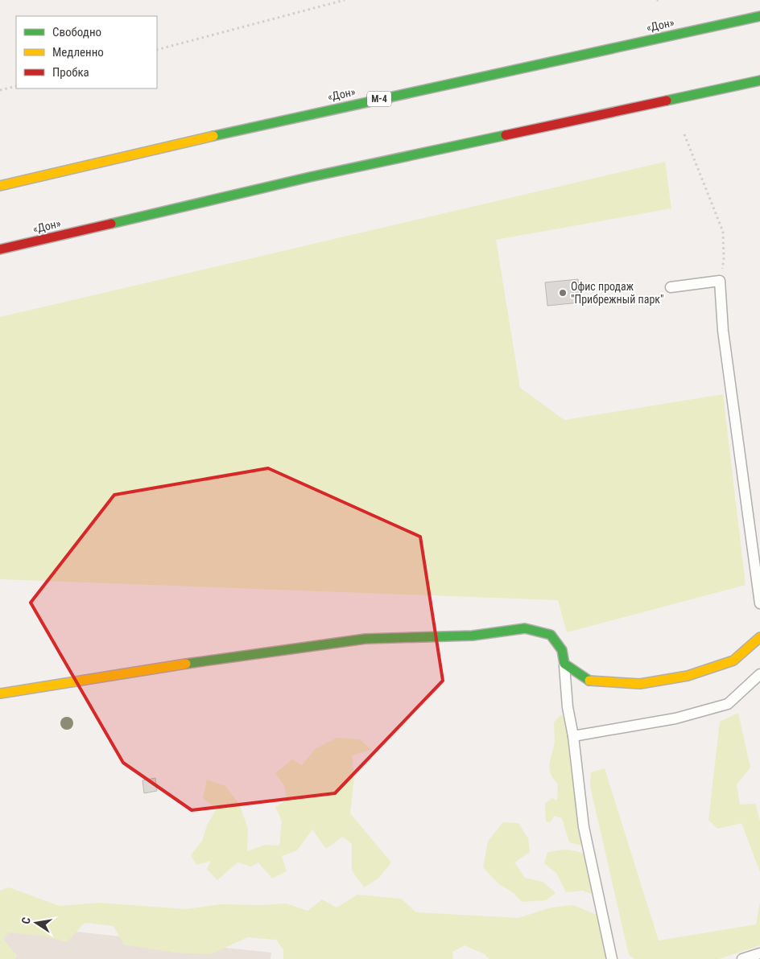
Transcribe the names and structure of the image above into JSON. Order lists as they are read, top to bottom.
{
  "streets": {
    "main road": ["«Дон»", "М-4"]
  },
  "places": ["Офис продаж \"Прибрежный парк\""],
  "legend": ["Свободно", "Медленно", "Пробка"],
  "north": "left"
}
